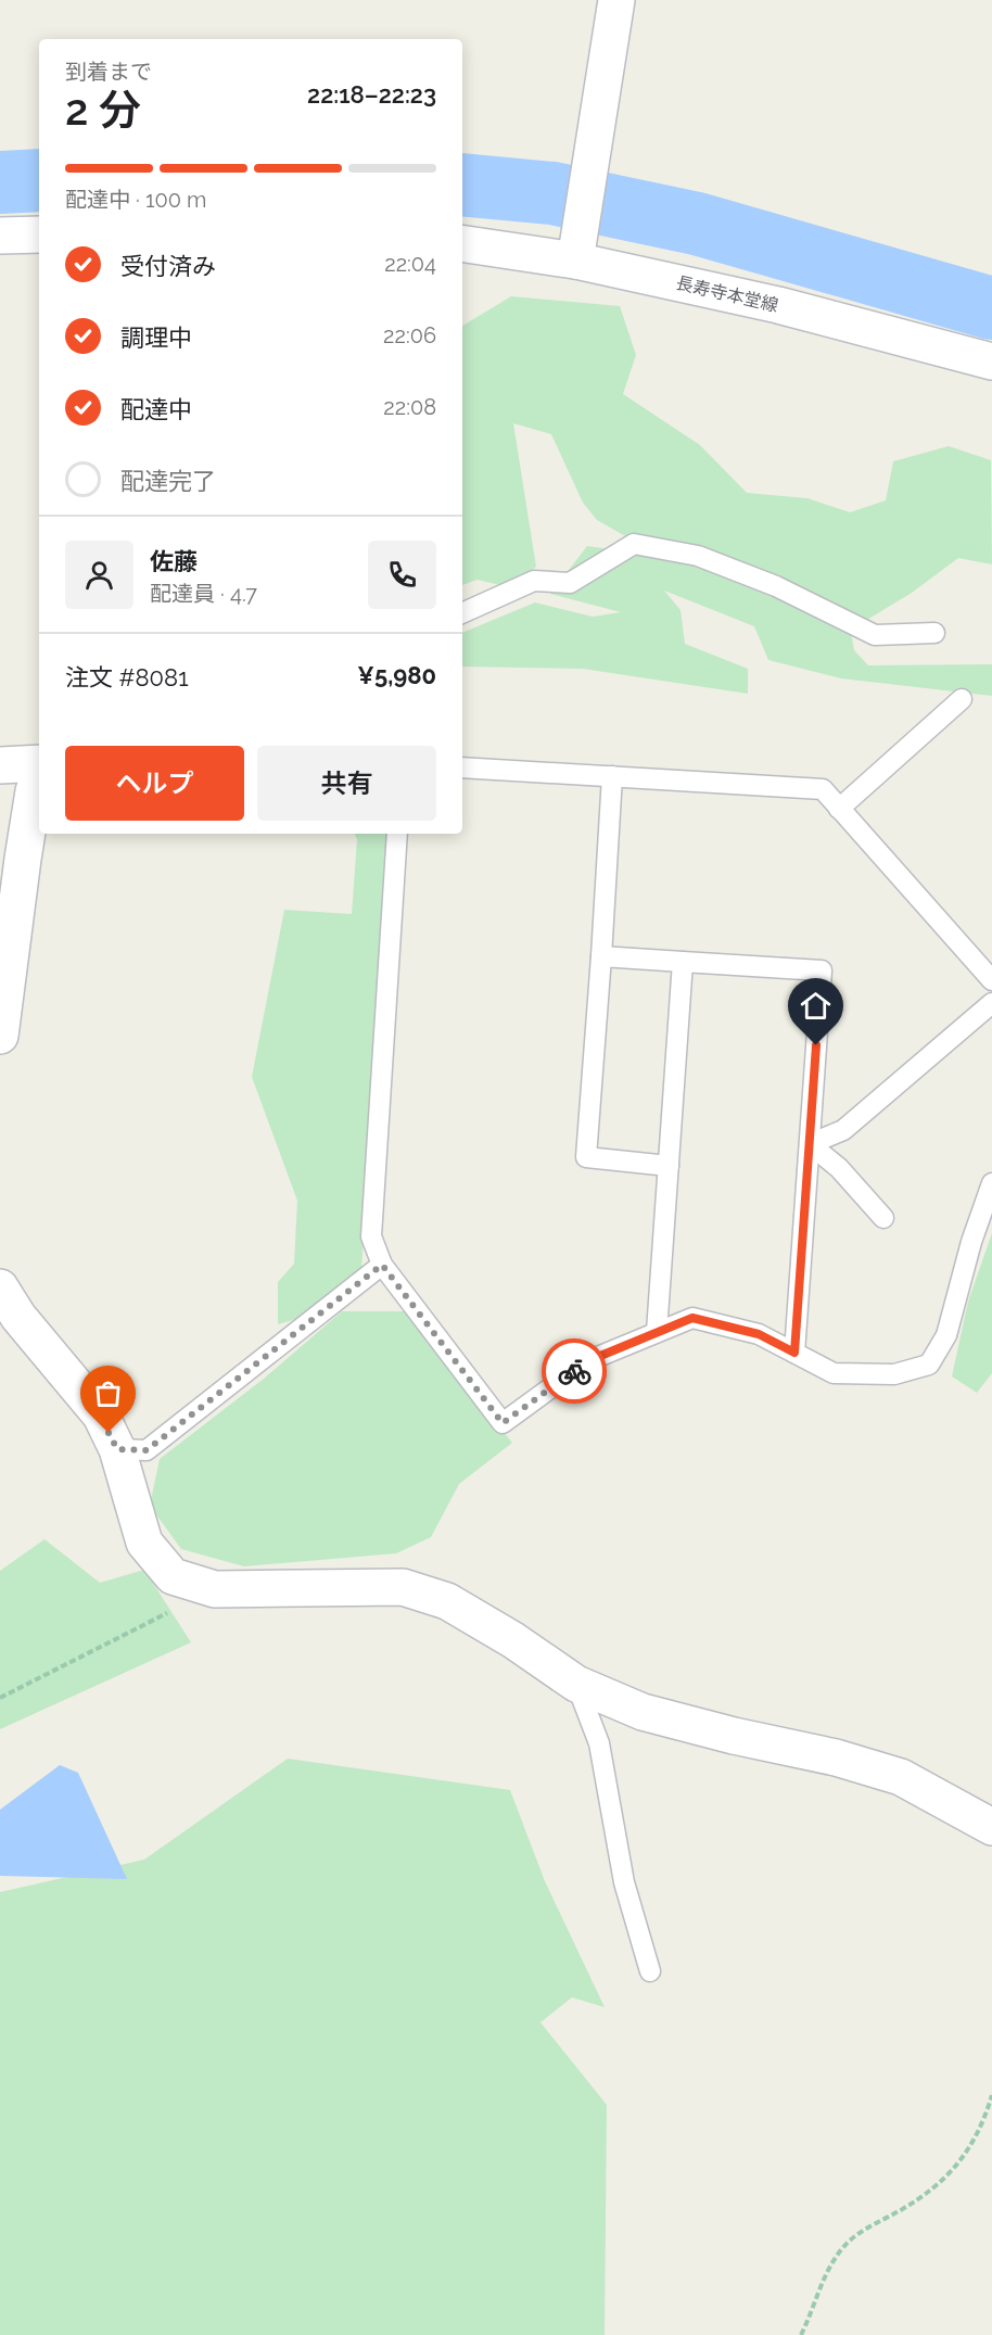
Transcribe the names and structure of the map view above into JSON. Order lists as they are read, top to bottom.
{
  "streets": {
    "street": ["長寿寺本堂線"]
  },
  "page": {
    "heading": ["2 分", "到着まで", "22:18–22:23"],
    "panel": [
      "佐藤",
      "配達員 · 4.7",
      "注文 #8081",
      "¥5,980"
    ],
    "bar": "配達中 · 100 m",
    "list": [
      ["受付済み", "22:04"],
      ["調理中", "22:06"],
      ["配達中", "22:08"],
      "配達完了"
    ],
    "buttons": ["ヘルプ", "共有"]
  }
}
